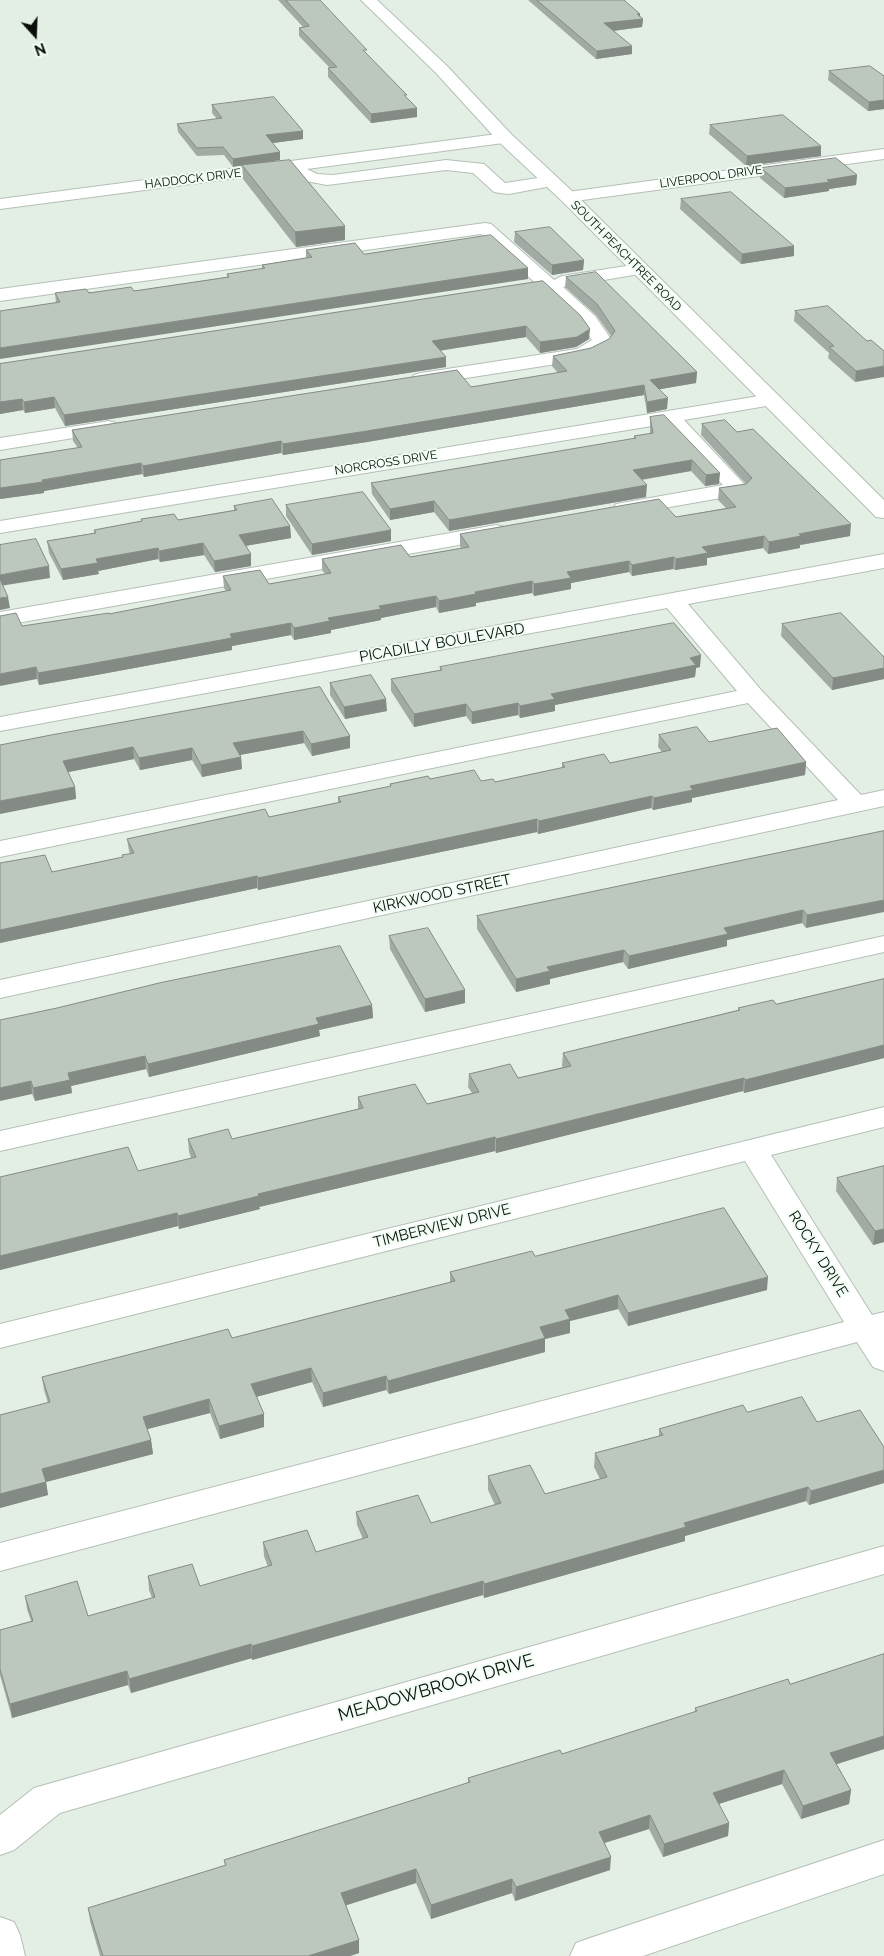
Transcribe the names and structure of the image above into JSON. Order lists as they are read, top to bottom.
{
  "streets": {
    "street": [
      "LIVERPOOL DRIVE",
      "SOUTH PEACHTREE ROAD",
      "NORCROSS DRIVE",
      "PICADILLY BOULEVARD",
      "KIRKWOOD STREET",
      "TIMBERVIEW DRIVE",
      "ROCKY DRIVE",
      "MEADOWBROOK DRIVE"
    ]
  },
  "crossings": [
    ["LIVERPOOL DRIVE", "SOUTH PEACHTREE ROAD"],
    ["SOUTH PEACHTREE ROAD", "NORCROSS DRIVE"],
    ["TIMBERVIEW DRIVE", "ROCKY DRIVE"]
  ],
  "north": "bottom"
}
